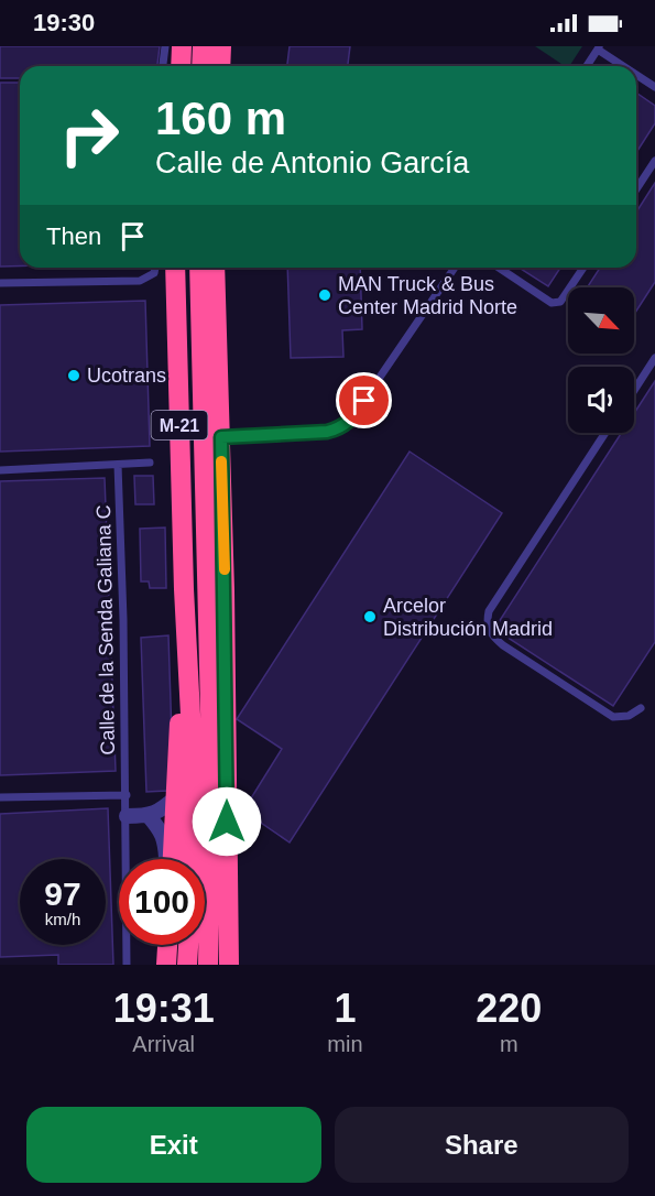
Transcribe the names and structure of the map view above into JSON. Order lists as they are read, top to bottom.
{
  "streets": {
    "highway": ["M-21"],
    "lane": ["Calle de la Senda Galiana C"]
  },
  "places": ["MAN Truck & Bus Center Madrid Norte", "Ucotrans", "Arcelor Distribución Madrid"],
  "north": "bottom right",
  "page": {
    "status": "19:30",
    "turn": ["160 m", "Calle de Antonio García"],
    "then": "Then",
    "speed": "97 km/h",
    "limit": "100",
    "eta": [
      "19:31",
      "Arrival",
      "1",
      "min",
      "220",
      "m"
    ],
    "buttons": ["Exit", "Share"]
  }
}
